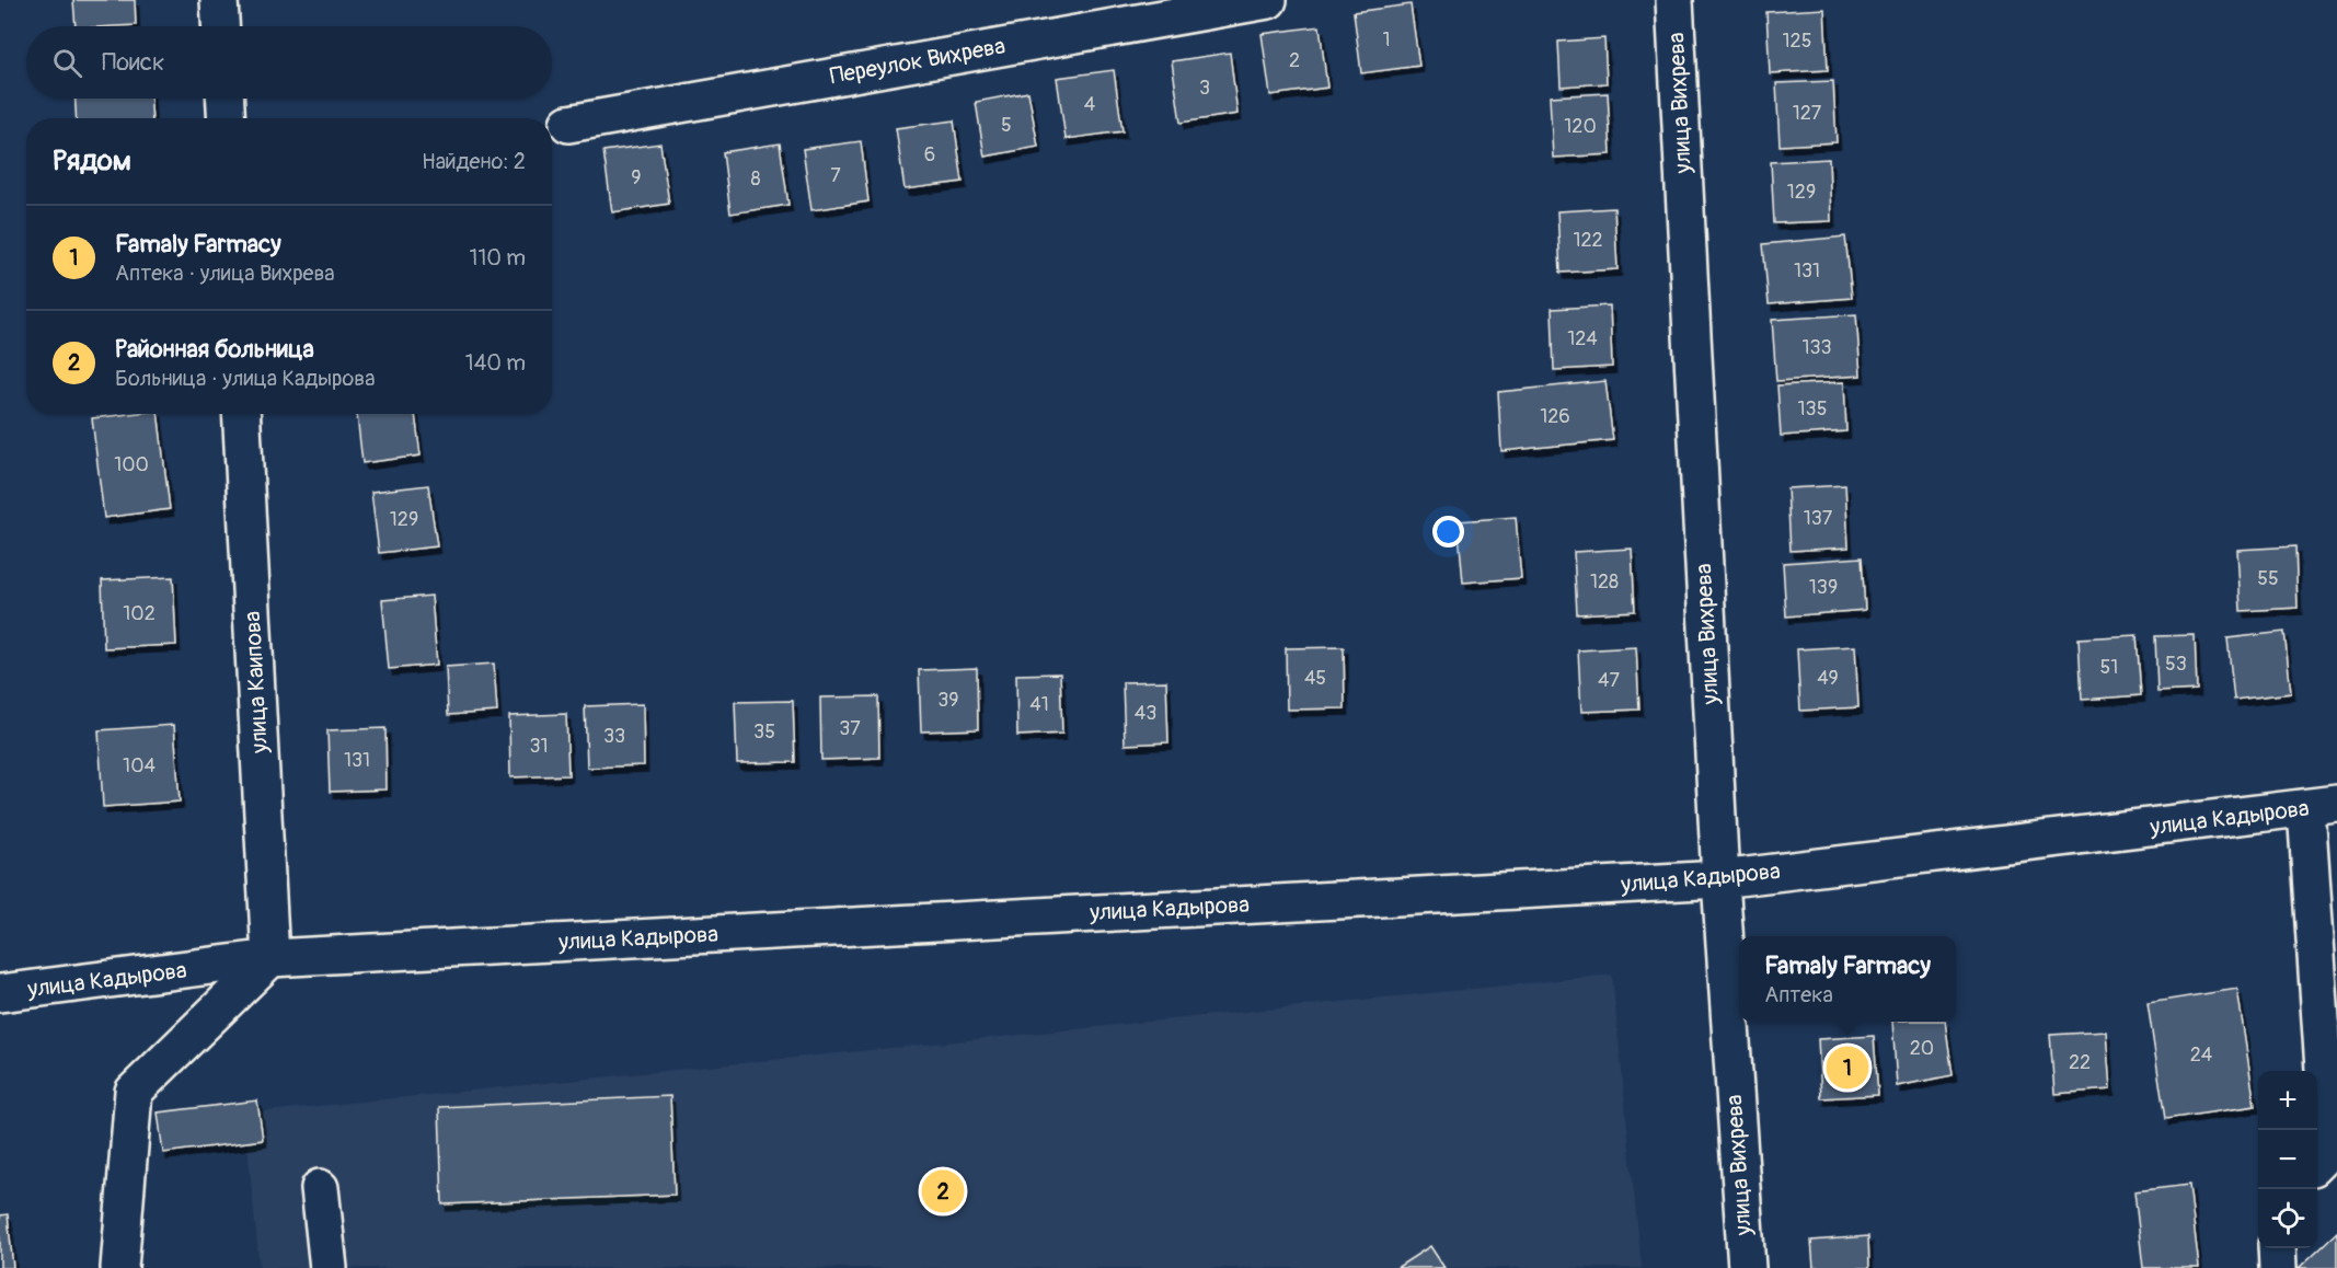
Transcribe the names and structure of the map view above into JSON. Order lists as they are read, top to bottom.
{
  "streets": {
    "street": [
      "Переулок Вихрева",
      "улица Вихрева",
      "улица Каипова",
      "улица Кадырова"
    ]
  },
  "crossings": [
    ["улица Вихрева", "улица Кадырова"],
    ["улица Каипова", "улица Кадырова"]
  ],
  "house_numbers": [
    "1",
    "125",
    "2",
    "3",
    "4",
    "127",
    "5",
    "120",
    "6",
    "7",
    "9",
    "8",
    "129",
    "122",
    "131",
    "124",
    "133",
    "135",
    "126",
    "100",
    "137",
    "129",
    "55",
    "128",
    "139",
    "102",
    "53",
    "51",
    "45",
    "49",
    "47",
    "39",
    "41",
    "43",
    "37",
    "35",
    "33",
    "31",
    "131",
    "104",
    "20",
    "24",
    "22"
  ],
  "page": {
    "search": "Поиск",
    "heading": ["Рядом", "Найдено: 2"],
    "list": [
      {
        "mark": "1",
        "name": "Famaly Farmacy",
        "note": "Аптека · улица Вихрева",
        "value": "110 m"
      },
      {
        "mark": "2",
        "name": "Районная больница",
        "note": "Больница · улица Кадырова",
        "value": "140 m"
      }
    ],
    "popup": ["Famaly Farmacy", "Аптека"],
    "pins": ["1", "2"],
    "map_buttons": ["+", "−"]
  }
}
